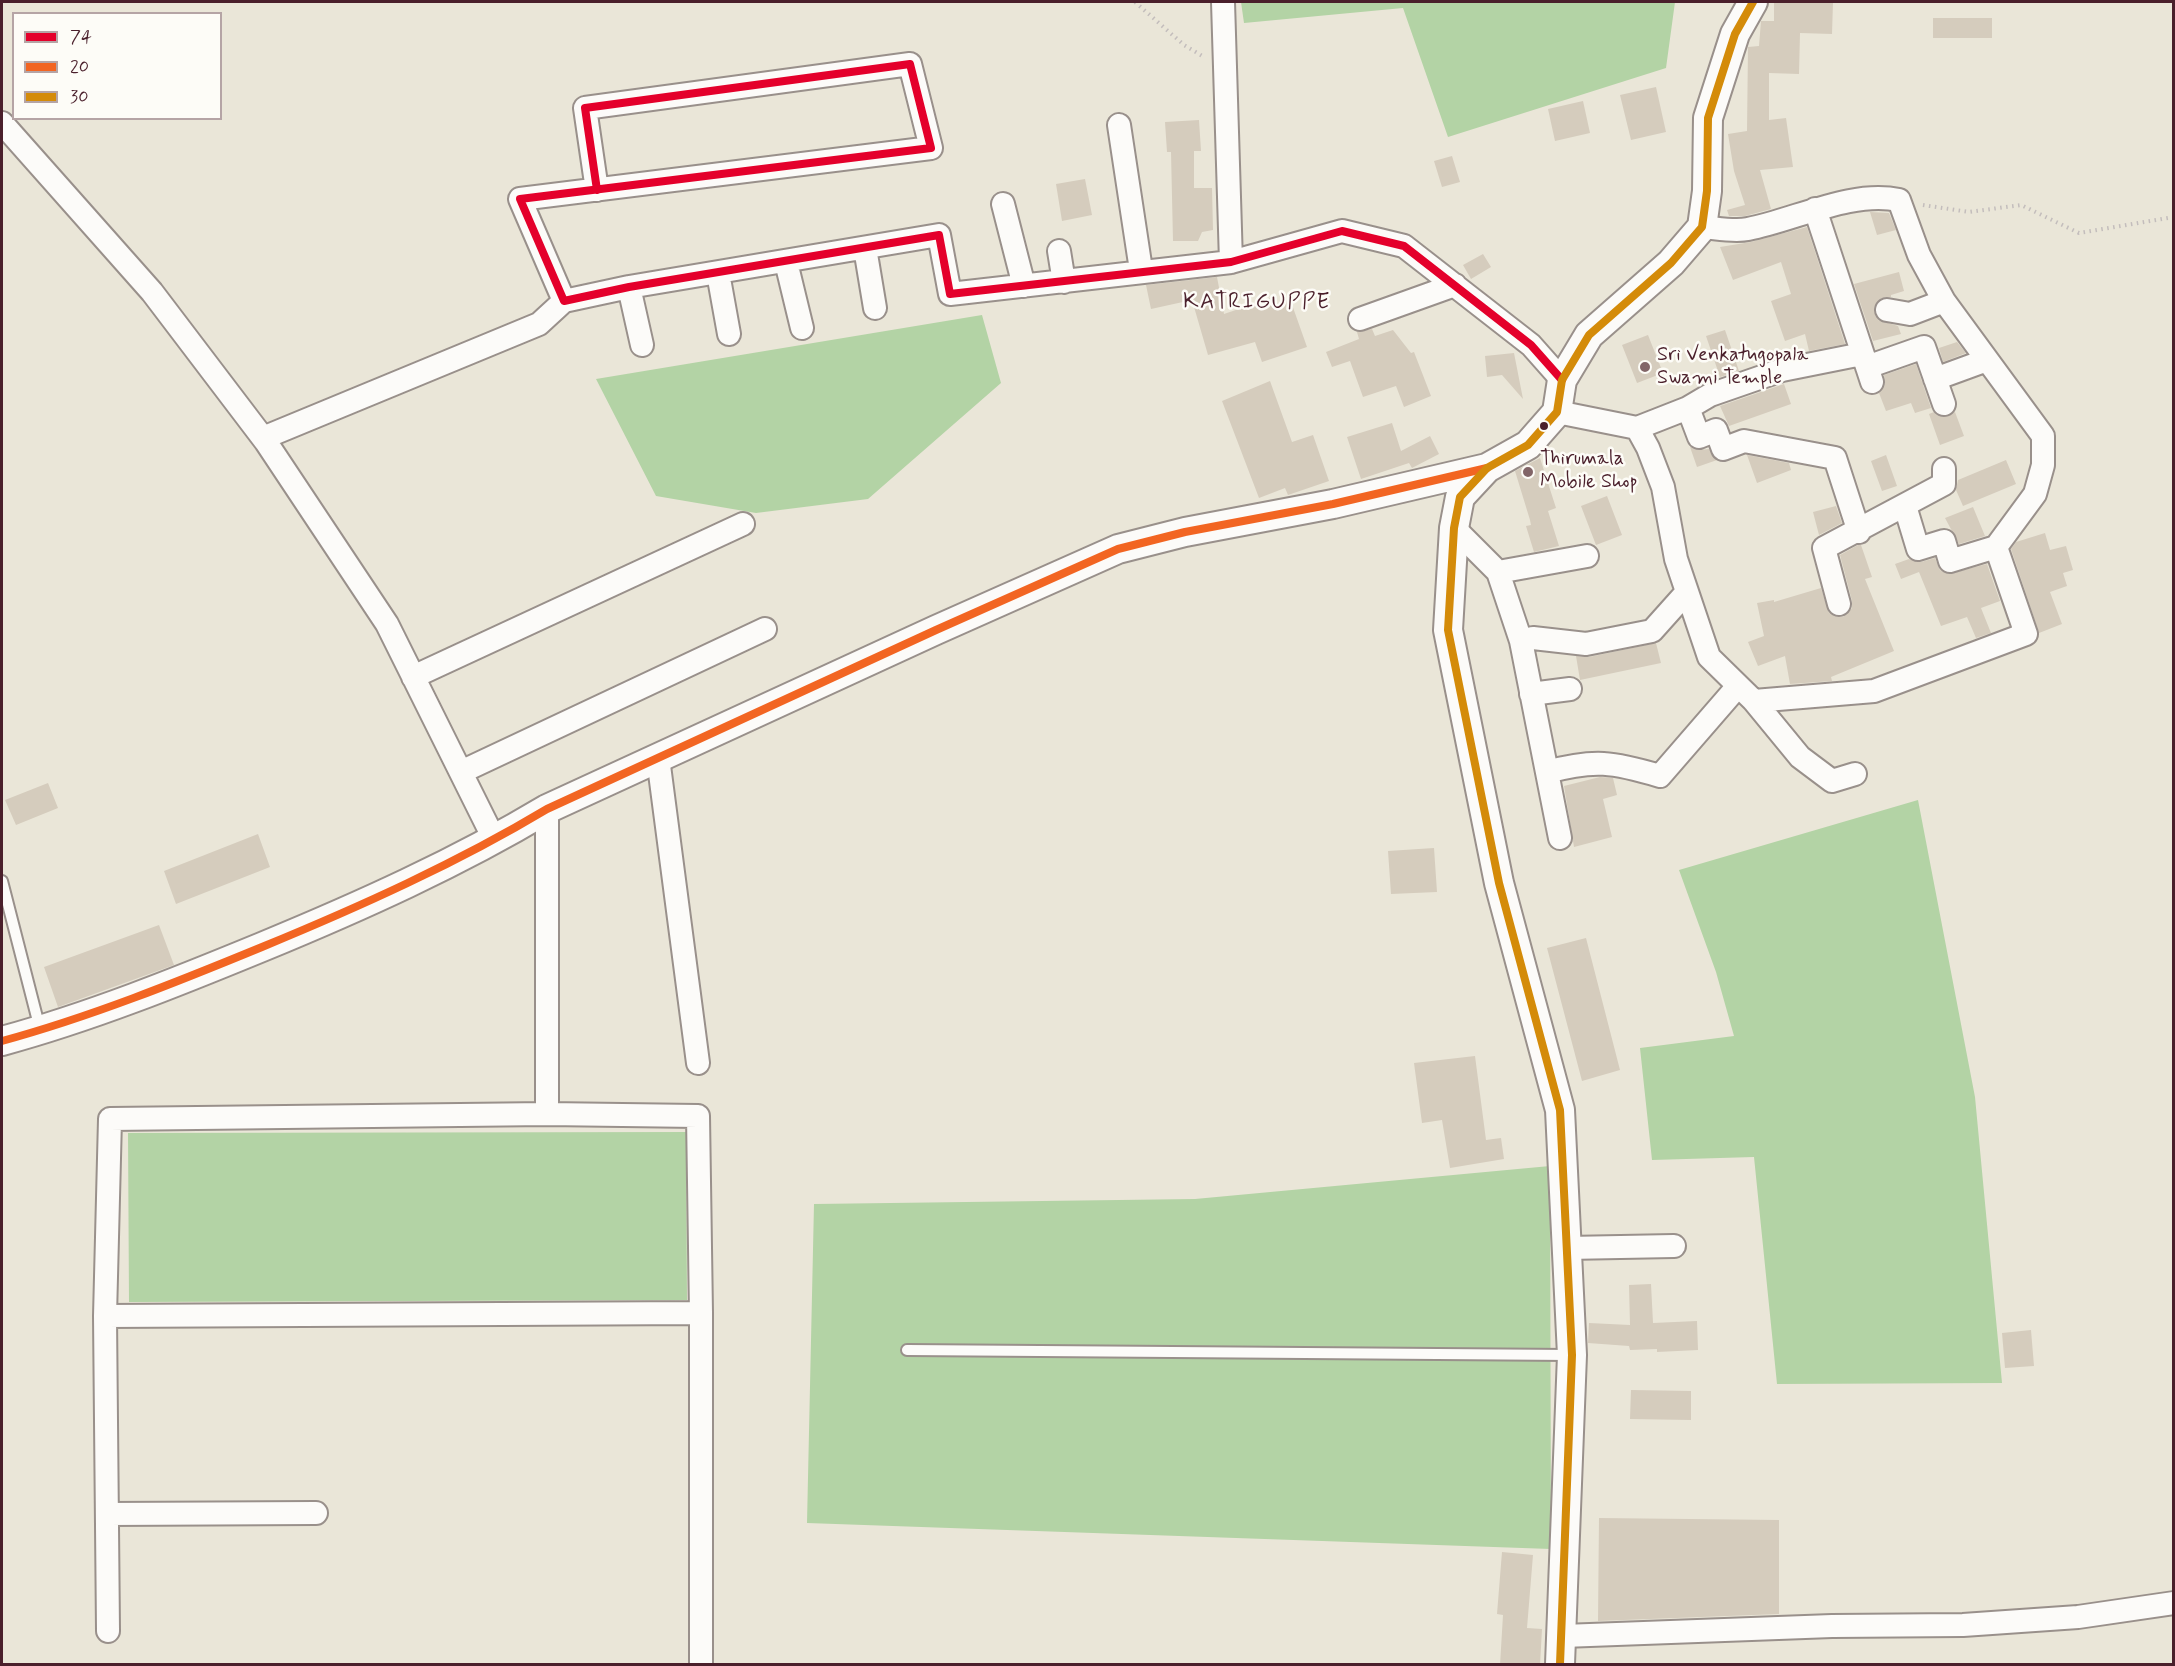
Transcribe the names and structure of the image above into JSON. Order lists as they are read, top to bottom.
{
  "districts": ["KATRIGUPPE"],
  "places": ["Sri Venkatugopala Swami Temple", "Thirumala Mobile Shop"],
  "lines": ["transit line 30", "transit line 74", "transit line 20"],
  "legend": ["74", "20", "30"]
}
